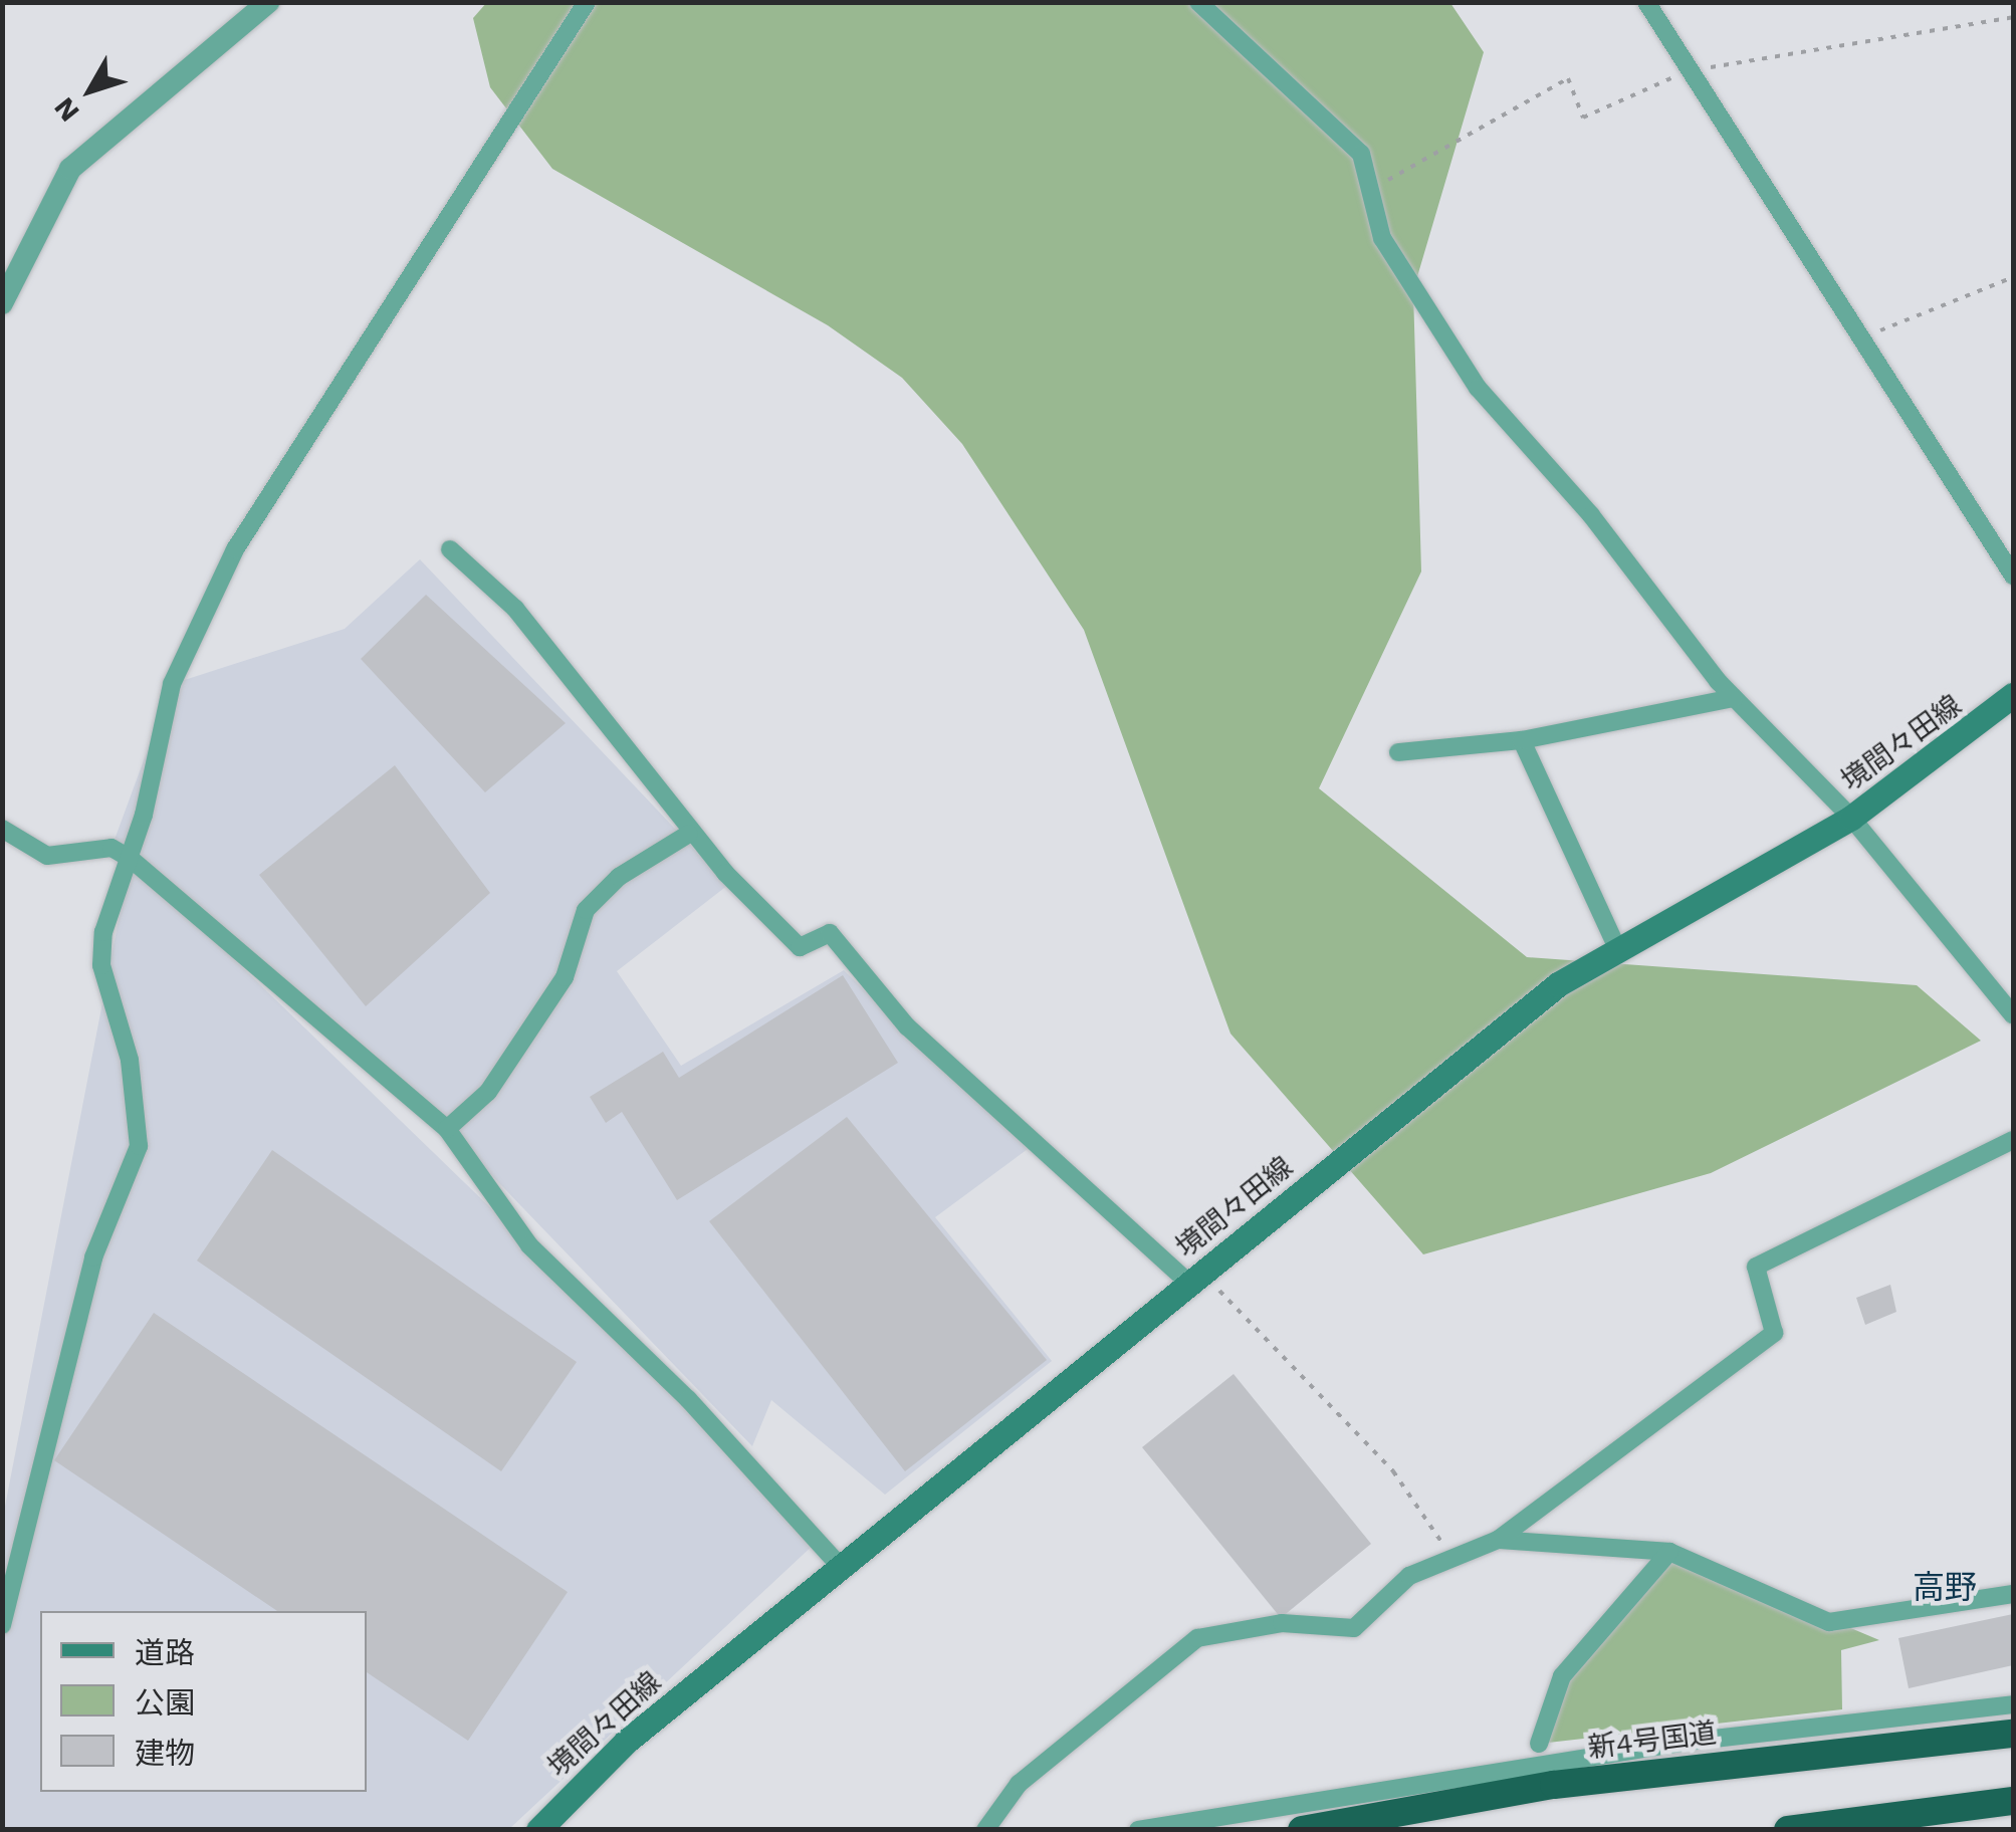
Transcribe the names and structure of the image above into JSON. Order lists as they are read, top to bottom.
{
  "streets": {
    "highway": ["新4号国道"],
    "main road": ["境間々田線"]
  },
  "districts": ["高野"],
  "legend": ["道路", "公園", "建物"],
  "north": "bottom left"
}
